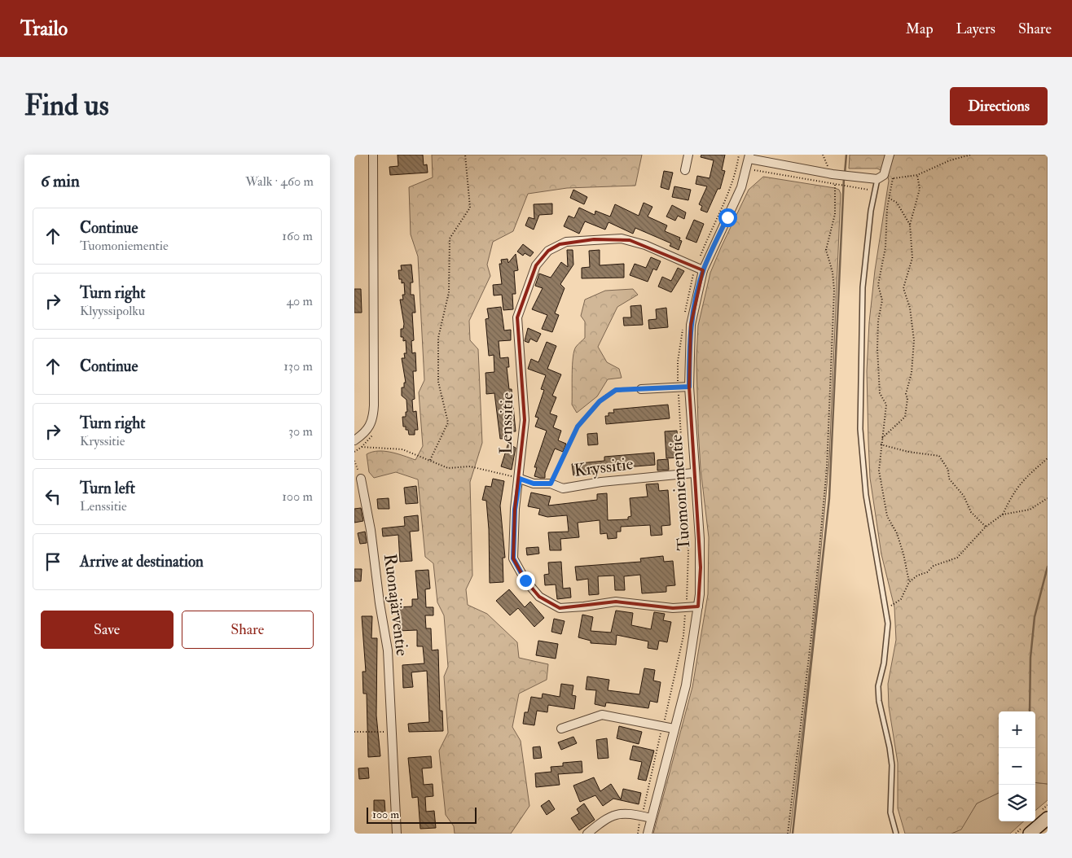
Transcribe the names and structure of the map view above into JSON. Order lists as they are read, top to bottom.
{
  "streets": {
    "street": [
      "Lenssitie",
      "Kryssitie",
      "Tuomoniementie",
      "Ruonajärventie"
    ]
  },
  "crossings": [
    ["Lenssitie", "Kryssitie"],
    ["Lenssitie", "Tuomoniementie"],
    ["Kryssitie", "Tuomoniementie"]
  ],
  "scale_bar": "100 m",
  "page": {
    "header": "Trailo",
    "nav": ["Map", "Layers", "Share"],
    "buttons": [
      "Directions",
      ["Save", "Share"]
    ],
    "title": "Find us",
    "heading": ["6 min", "Walk · 460 m"],
    "list": [
      ["Continue", "Tuomoniementie", "160 m"],
      ["Turn right", "Klyyssipolku", "40 m"],
      ["Continue", "130 m"],
      ["Turn right", "Kryssitie", "30 m"],
      ["Turn left", "Lenssitie", "100 m"],
      "Arrive at destination"
    ],
    "map_buttons": ["+", "−"],
    "scale": "100 m"
  }
}
